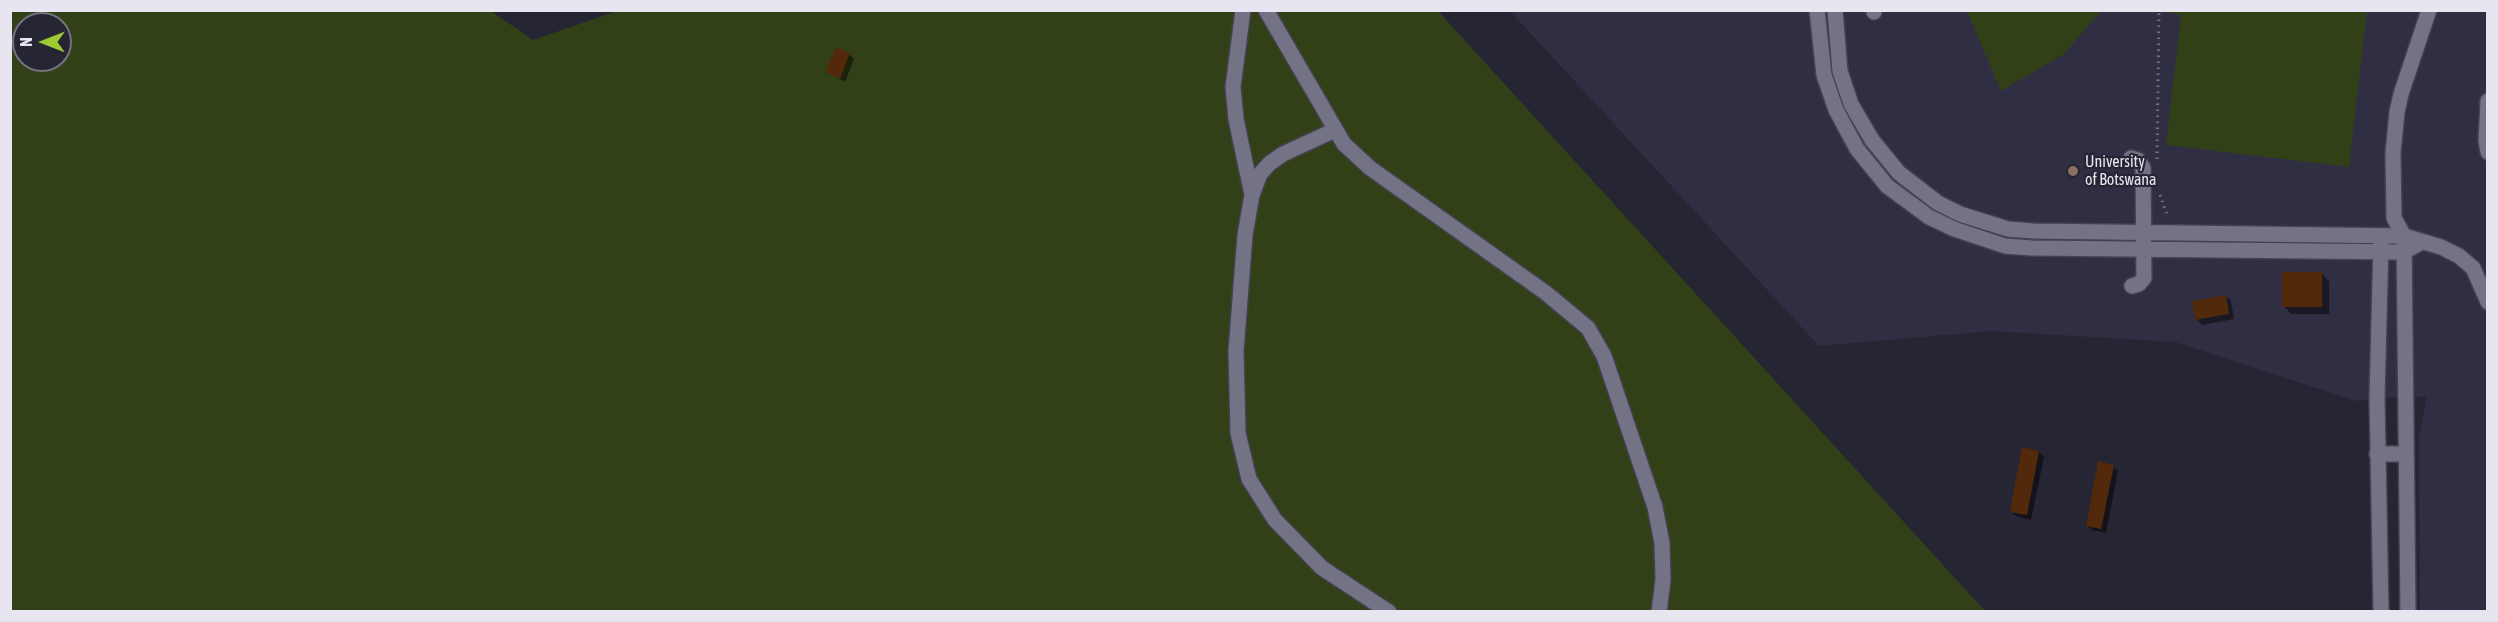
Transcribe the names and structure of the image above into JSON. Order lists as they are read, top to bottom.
{
  "places": ["University of Botswana"],
  "north": "left"
}
